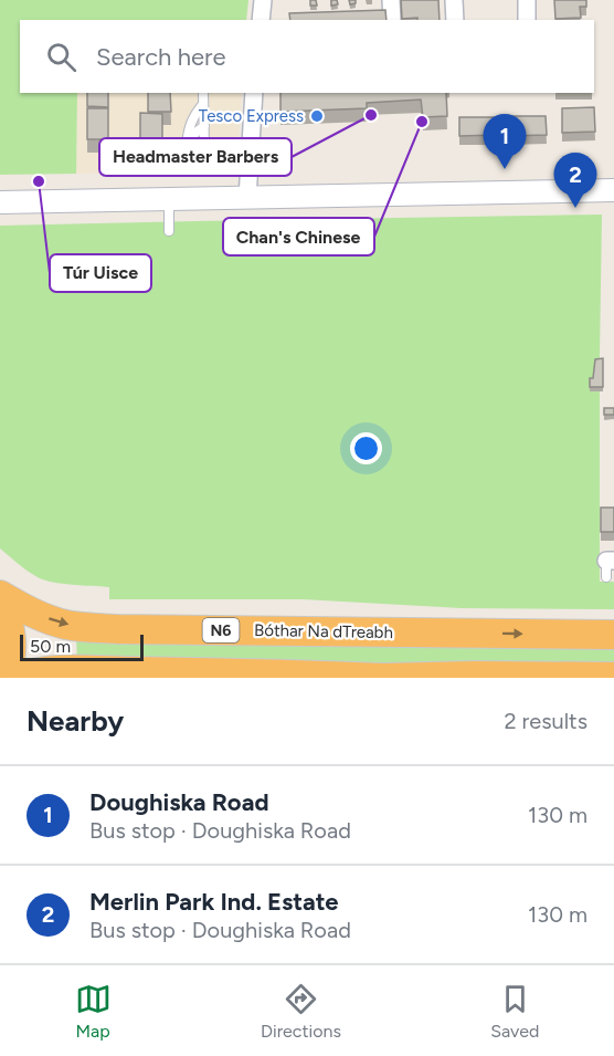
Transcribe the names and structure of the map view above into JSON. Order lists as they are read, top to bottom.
{
  "streets": {
    "highway": ["N6", "Bóthar Na dTreabh"]
  },
  "crossings": [
    ["N6", "Bóthar Na dTreabh"]
  ],
  "places": [
    "Headmaster Barbers",
    "Tesco Express",
    "Chan's Chinese",
    "Túr Uisce"
  ],
  "scale_bar": "50 m",
  "page": {
    "search": "Search here",
    "pins": ["1", "2"],
    "scale": "50 m",
    "heading": ["Nearby", "2 results"],
    "list": [
      {
        "mark": "1",
        "name": "Doughiska Road",
        "note": "Bus stop · Doughiska Road",
        "value": "130 m"
      },
      {
        "mark": "2",
        "name": "Merlin Park Ind. Estate",
        "note": "Bus stop · Doughiska Road",
        "value": "130 m"
      }
    ],
    "nav": ["Map", "Directions", "Saved"]
  }
}
